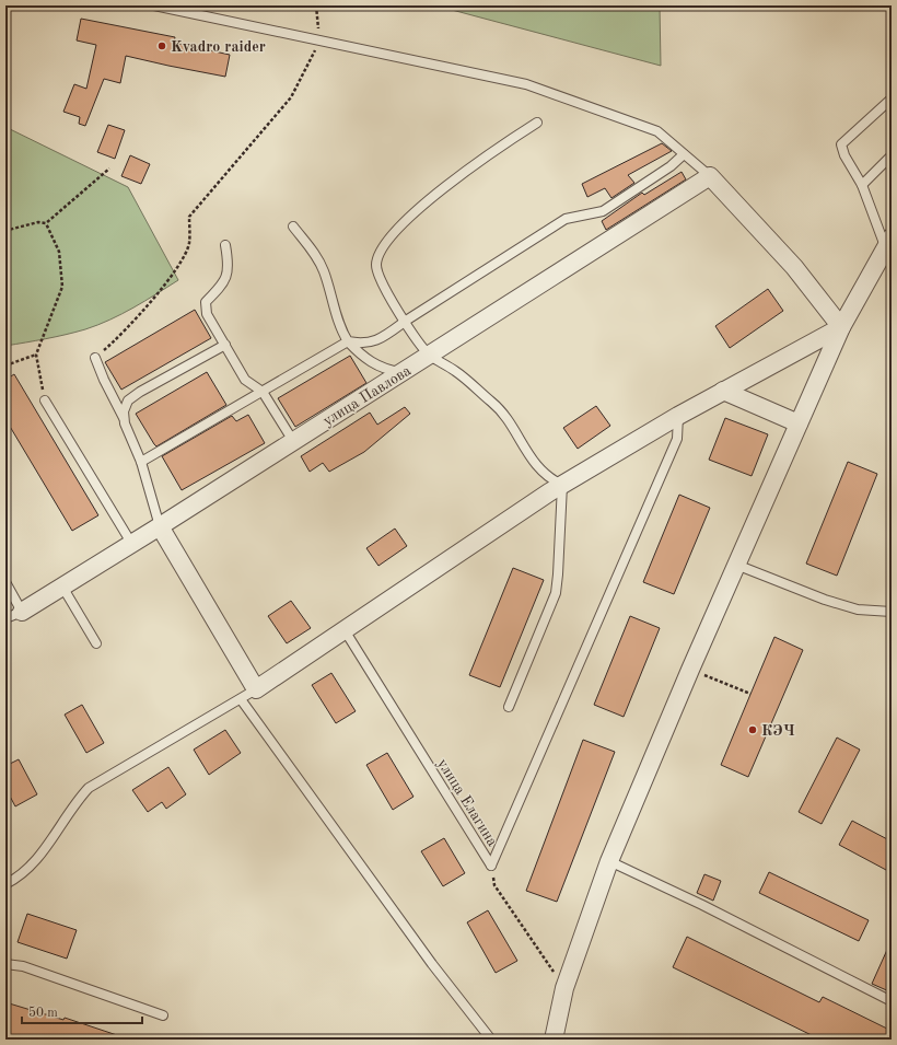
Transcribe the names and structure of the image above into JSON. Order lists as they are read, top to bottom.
{
  "streets": {
    "street": ["улица Павлова"],
    "lane": ["улица Елагина"]
  },
  "places": ["Kvadro raider", "КЭЧ"],
  "scale_bar": "50 m"
}
